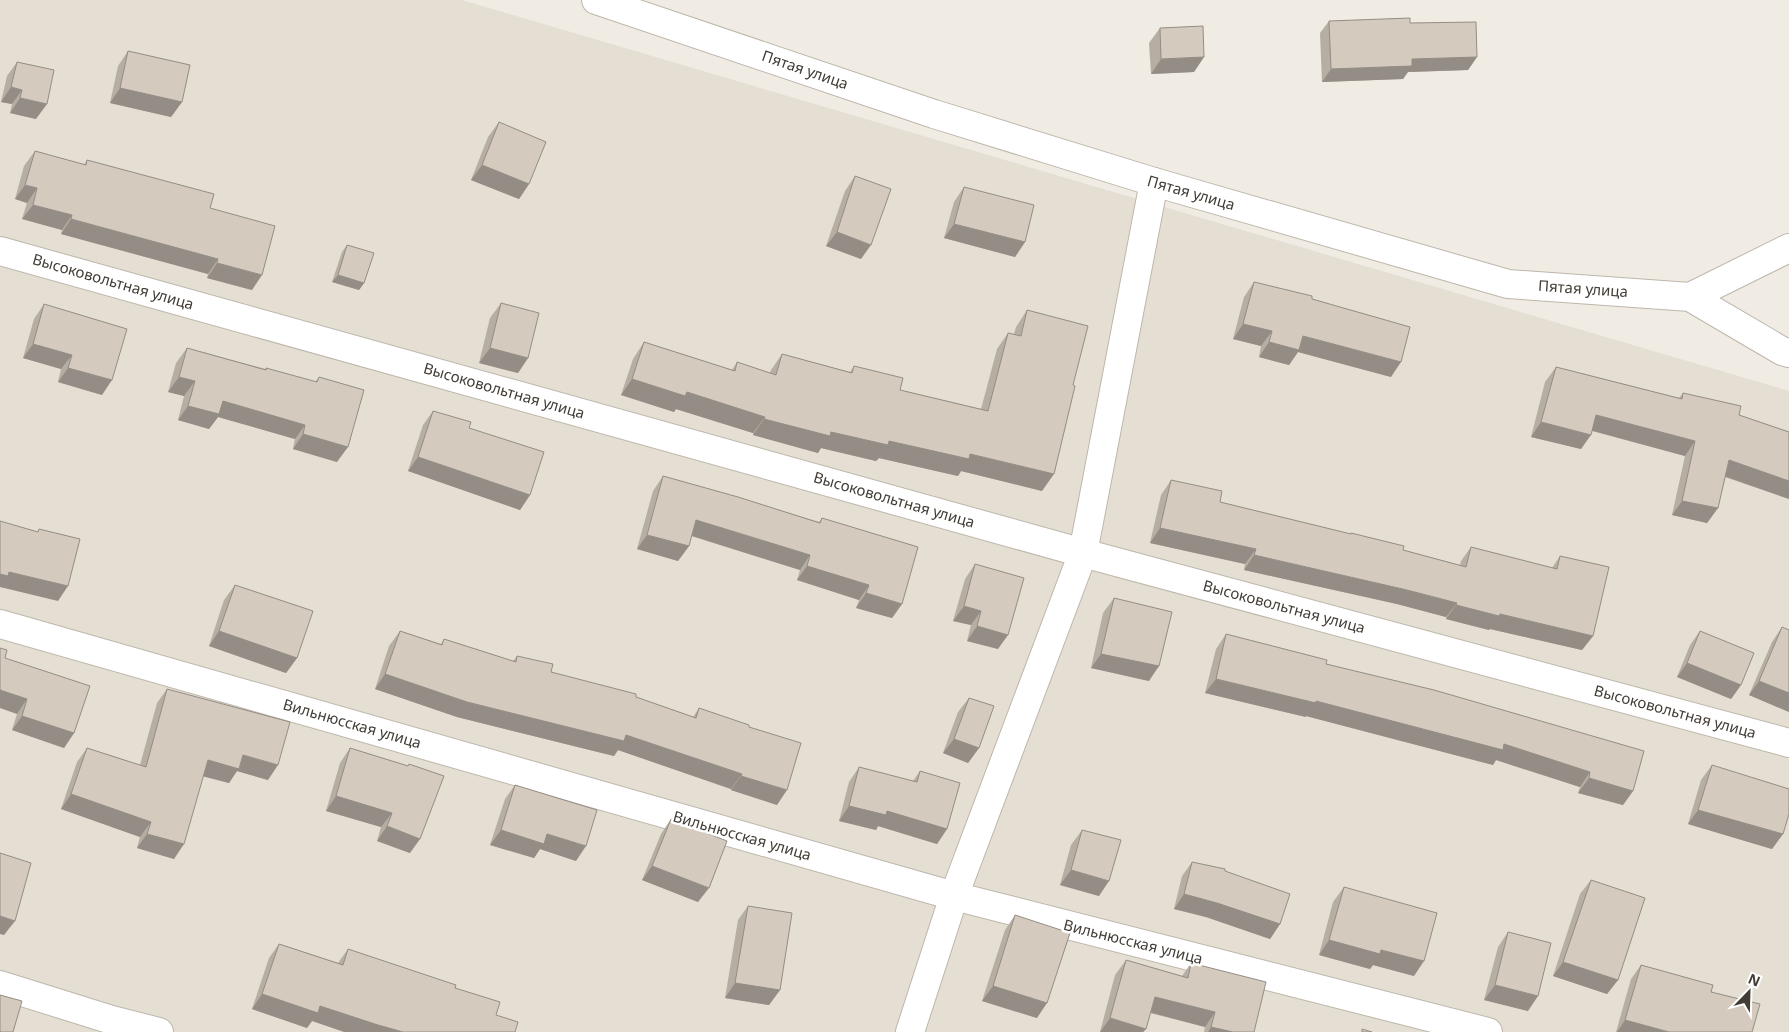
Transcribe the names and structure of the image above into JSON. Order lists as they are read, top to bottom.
{
  "streets": {
    "street": ["Пятая улица", "Высоковольтная улица", "Вильнюсская улица"]
  },
  "north": "top right"
}
